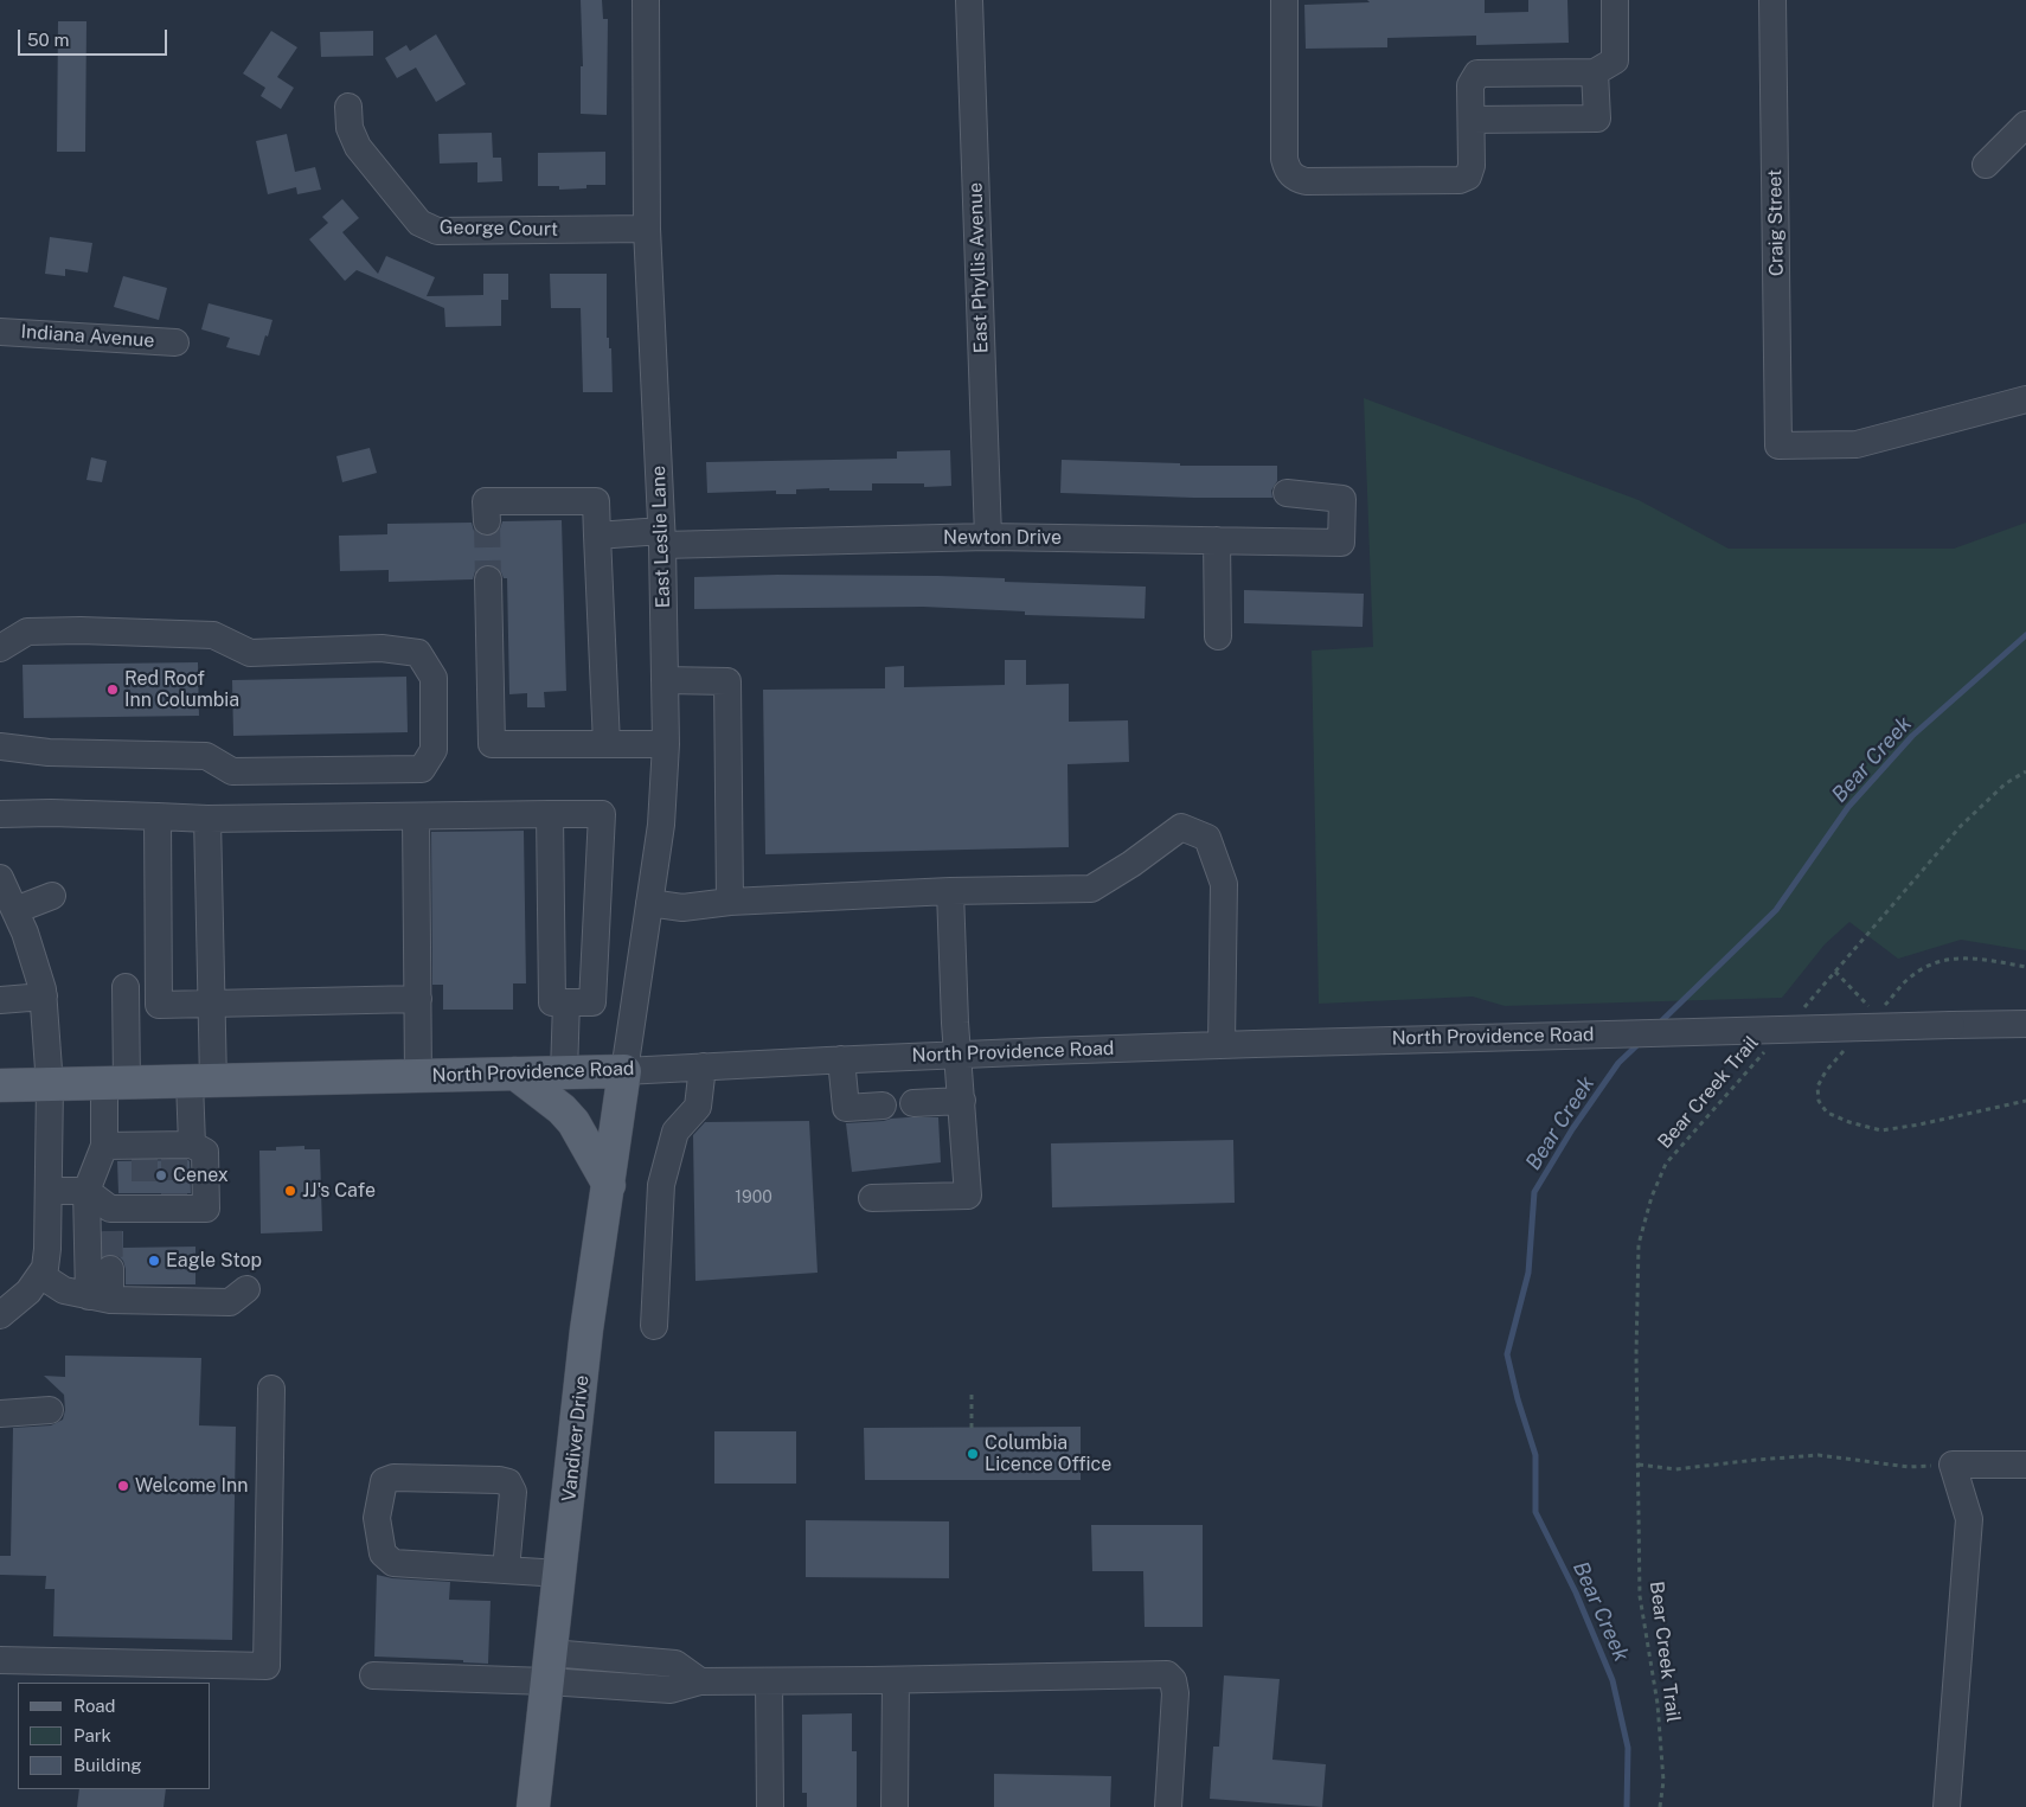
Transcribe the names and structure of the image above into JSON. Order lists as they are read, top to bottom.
{
  "streets": {
    "main road": ["North Providence Road", "Vandiver Drive"],
    "street": [
      "Craig Street",
      "George Court",
      "East Phyllis Avenue",
      "Indiana Avenue",
      "East Leslie Lane",
      "Newton Drive"
    ],
    "path": ["Bear Creek Trail"]
  },
  "crossings": [
    ["George Court", "East Leslie Lane"],
    ["East Phyllis Avenue", "Newton Drive"],
    ["East Leslie Lane", "Newton Drive"],
    ["East Leslie Lane", "North Providence Road"],
    ["East Leslie Lane", "Vandiver Drive"],
    ["North Providence Road", "Vandiver Drive"]
  ],
  "water": ["Bear Creek"],
  "places": [
    "Red Roof Inn Columbia",
    "Cenex",
    "JJ's Cafe",
    "Eagle Stop",
    "Columbia Licence Office",
    "Welcome Inn"
  ],
  "house_numbers": ["1900"],
  "legend": ["Road", "Park", "Building"],
  "scale_bar": "50 m"
}
